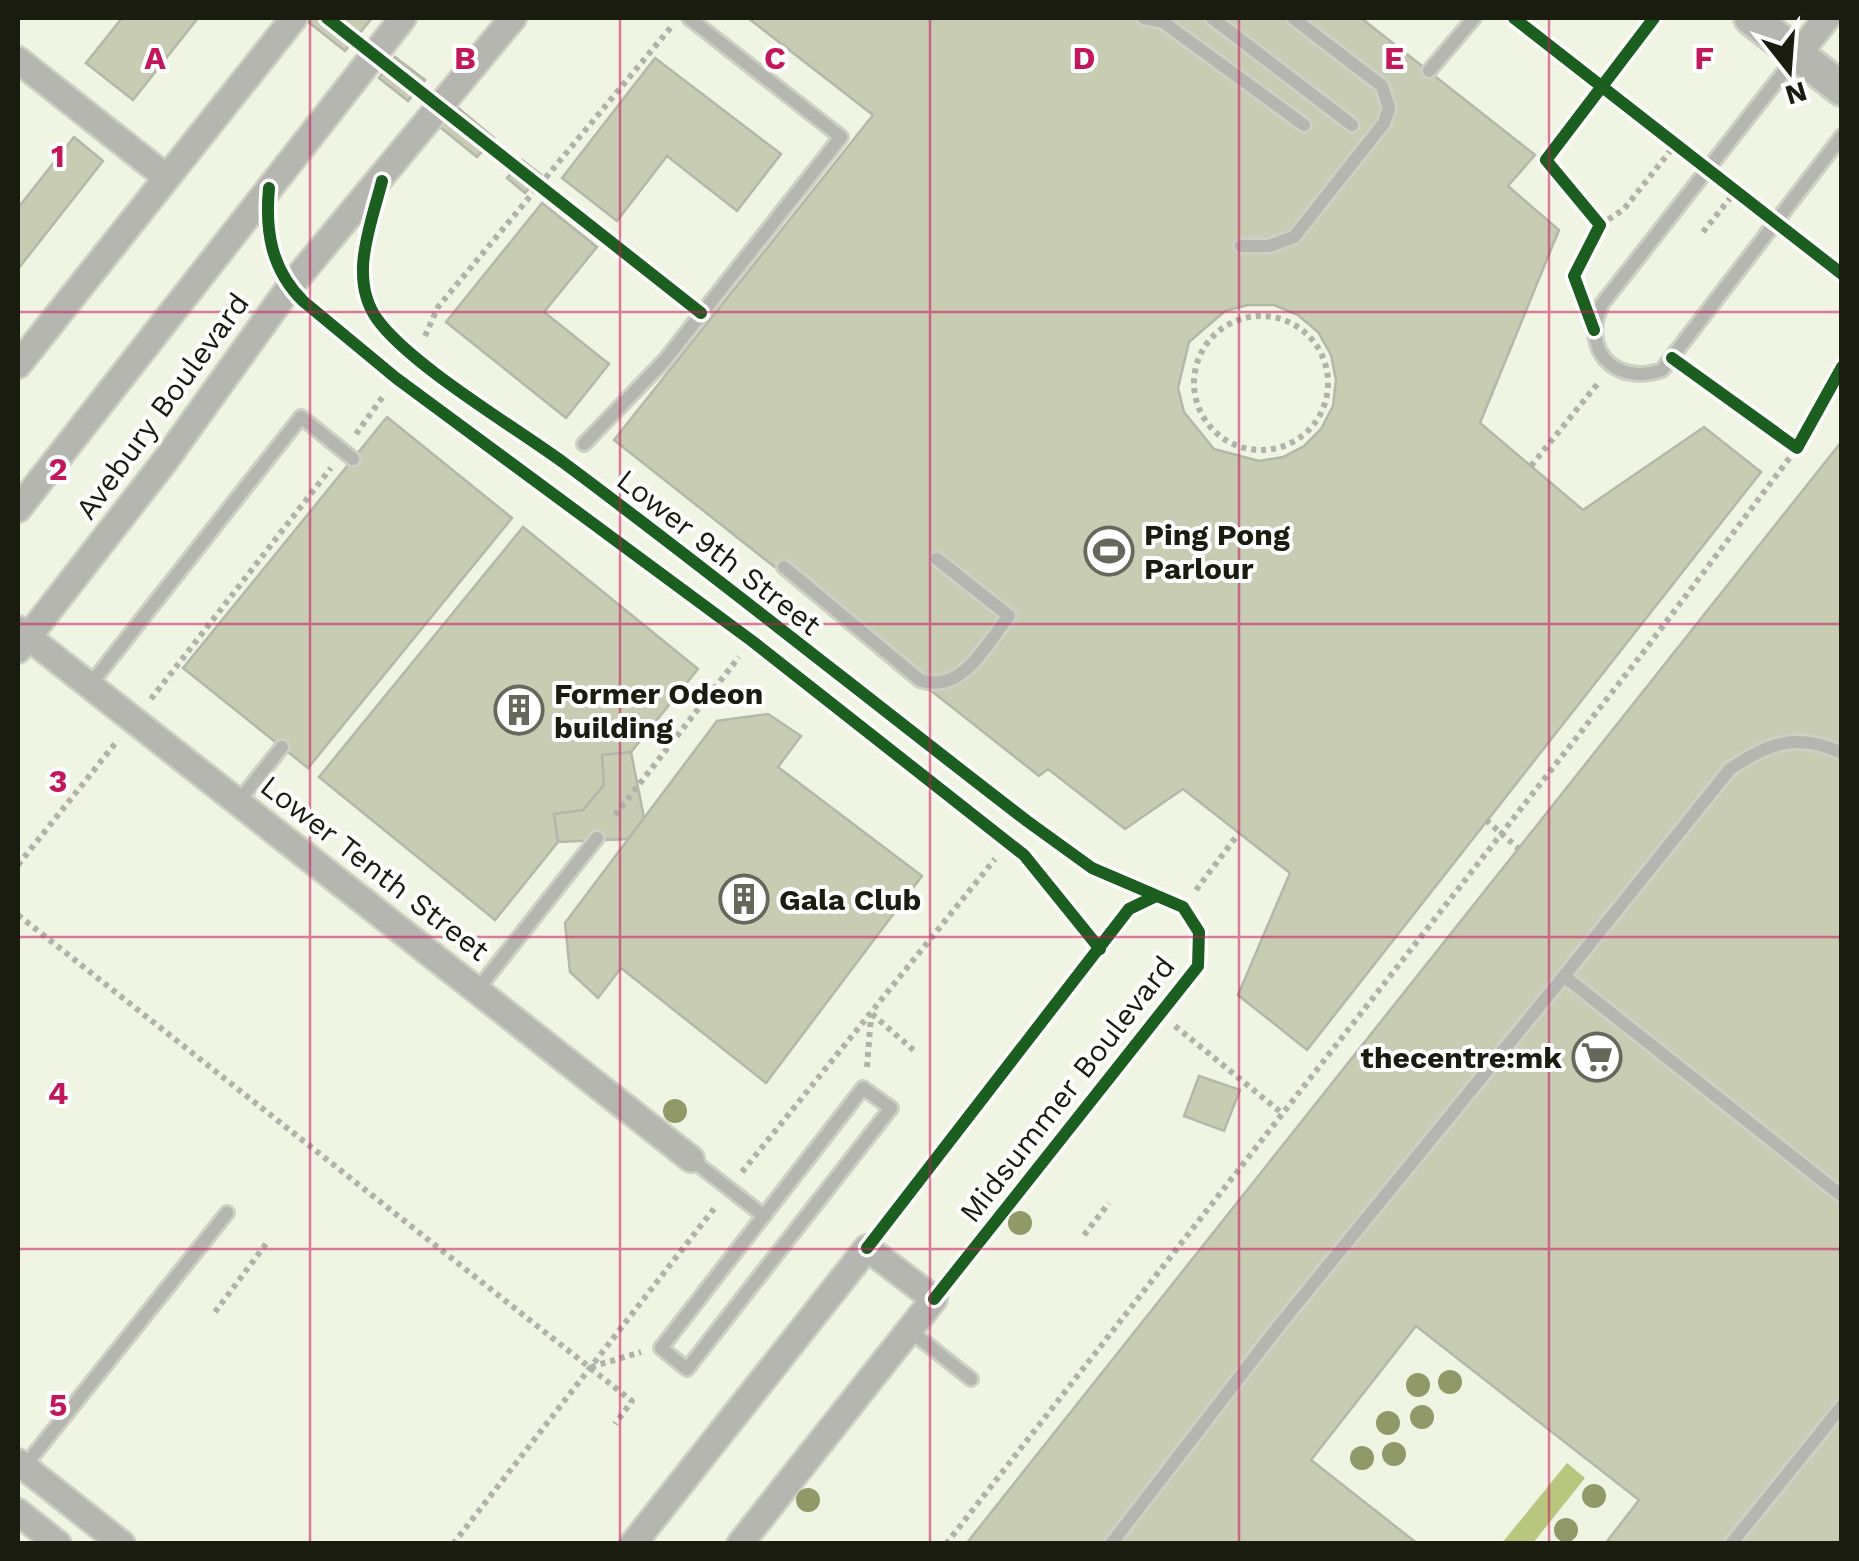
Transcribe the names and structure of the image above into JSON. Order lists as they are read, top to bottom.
{
  "streets": {
    "street": ["Avebury Boulevard", "Lower Tenth Street", "Midsummer Boulevard"],
    "lane": ["Lower 9th Street"]
  },
  "crossings": [
    ["Avebury Boulevard", "Lower 9th Street"],
    ["Avebury Boulevard", "Lower Tenth Street"],
    ["Lower 9th Street", "Midsummer Boulevard"]
  ],
  "places": {
    "sports": ["Ping Pong Parlour"],
    "building": ["Former Odeon building", "Gala Club"],
    "supermarket": ["thecentre:mk"]
  },
  "north": "bottom",
  "grid": {
    "columns": [
      "A",
      "B",
      "C",
      "D",
      "E",
      "F"
    ],
    "rows": [
      "1",
      "2",
      "3",
      "4",
      "5"
    ]
  }
}
